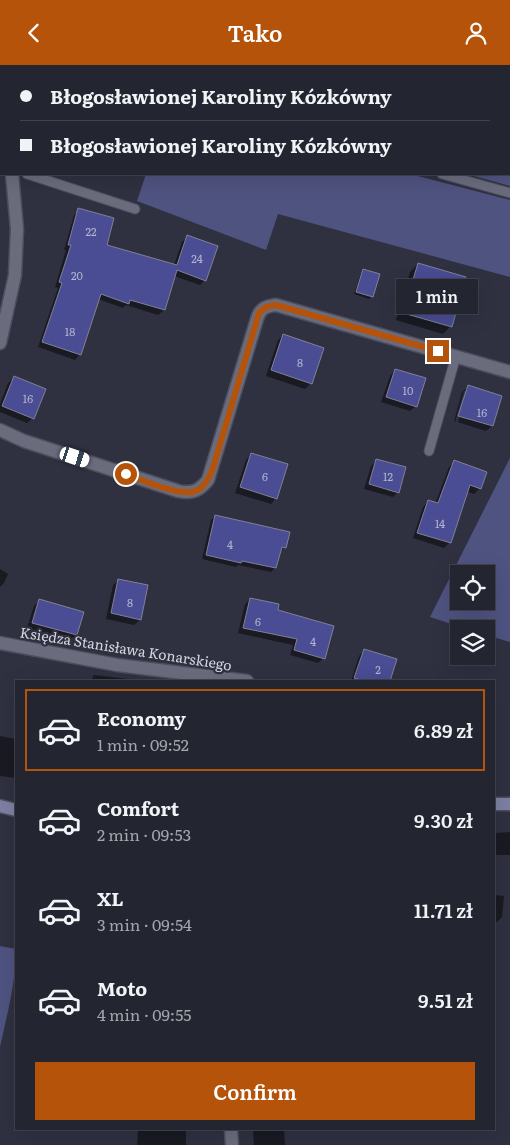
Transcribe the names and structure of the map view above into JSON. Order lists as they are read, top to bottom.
{
  "streets": {
    "street": ["Księdza Stanisława Konarskiego"]
  },
  "house_numbers": [
    "22",
    "24",
    "20",
    "18",
    "8",
    "10",
    "16",
    "16",
    "6",
    "12",
    "14",
    "4",
    "8",
    "6",
    "4",
    "2"
  ],
  "page": {
    "header": "Tako",
    "banner": ["Błogosławionej Karoliny Kózkówny", "Błogosławionej Karoliny Kózkówny"],
    "bubble": "1 min",
    "list": [
      {
        "name": "Economy",
        "note": "1 min · 09:52",
        "value": "6.89 zł"
      },
      {
        "name": "Comfort",
        "note": "2 min · 09:53",
        "value": "9.30 zł"
      },
      {
        "name": "XL",
        "note": "3 min · 09:54",
        "value": "11.71 zł"
      },
      {
        "name": "Moto",
        "note": "4 min · 09:55",
        "value": "9.51 zł"
      }
    ],
    "buttons": "Confirm"
  }
}
